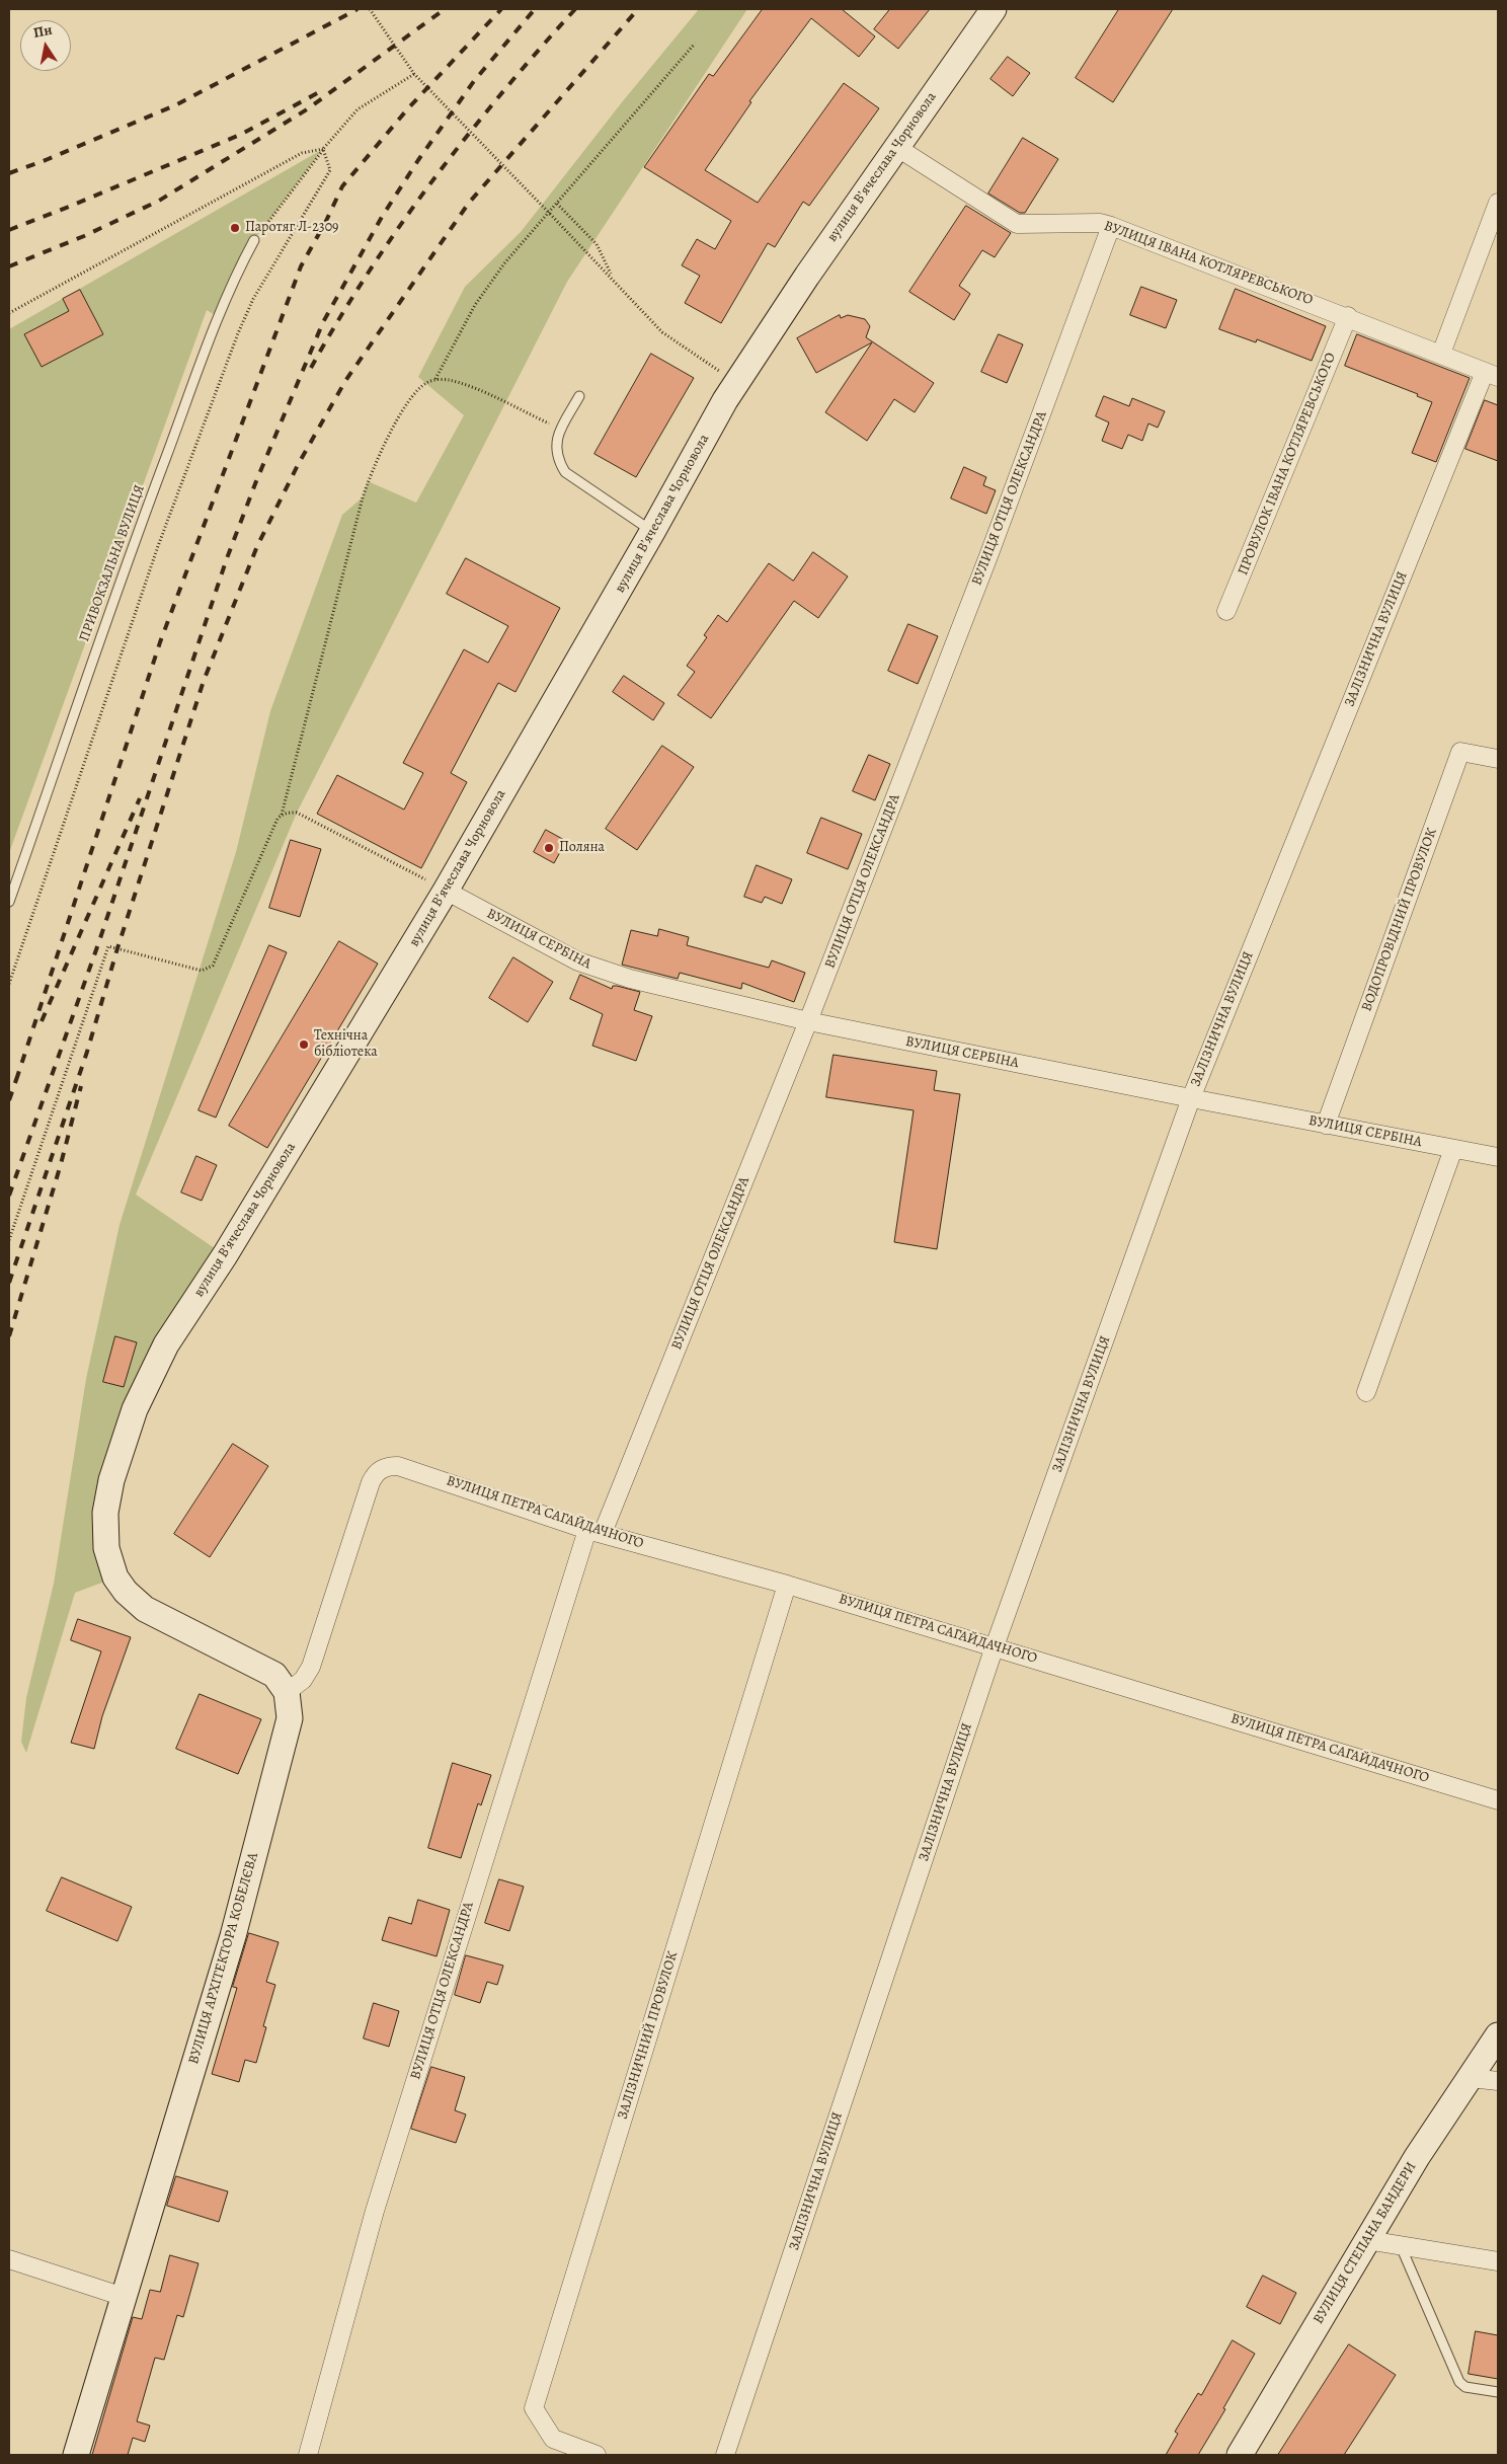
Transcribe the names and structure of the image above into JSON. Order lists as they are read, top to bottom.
{
  "streets": {
    "street": [
      "вулиця Вʼячеслава Чорновола",
      "ВУЛИЦЯ ІВАНА КОТЛЯРЕВСЬКОГО",
      "ПРОВУЛОК ІВАНА КОТЛЯРЕВСЬКОГО",
      "ВУЛИЦЯ ОТЦЯ ОЛЕКСАНДРА",
      "ЗАЛІЗНИЧНА ВУЛИЦЯ",
      "ВОДОПРОВІДНИЙ ПРОВУЛОК",
      "ВУЛИЦЯ СЕРБІНА",
      "ВУЛИЦЯ ПЕТРА САГАЙДАЧНОГО",
      "ВУЛИЦЯ АРХІТЕКТОРА КОБЕЛЄВА",
      "ЗАЛІЗНИЧНИЙ ПРОВУЛОК",
      "ВУЛИЦЯ СТЕПАНА БАНДЕРИ"
    ],
    "lane": ["ПРИВОКЗАЛЬНА ВУЛИЦЯ"]
  },
  "crossings": [
    ["вулиця Вʼячеслава Чорновола", "ВУЛИЦЯ ІВАНА КОТЛЯРЕВСЬКОГО"],
    ["вулиця Вʼячеслава Чорновола", "ВУЛИЦЯ СЕРБІНА"],
    ["вулиця Вʼячеслава Чорновола", "ВУЛИЦЯ ПЕТРА САГАЙДАЧНОГО"],
    ["вулиця Вʼячеслава Чорновола", "ВУЛИЦЯ АРХІТЕКТОРА КОБЕЛЄВА"],
    ["ВУЛИЦЯ ІВАНА КОТЛЯРЕВСЬКОГО", "ПРОВУЛОК ІВАНА КОТЛЯРЕВСЬКОГО"],
    ["ВУЛИЦЯ ІВАНА КОТЛЯРЕВСЬКОГО", "ВУЛИЦЯ ОТЦЯ ОЛЕКСАНДРА"],
    ["ВУЛИЦЯ ІВАНА КОТЛЯРЕВСЬКОГО", "ЗАЛІЗНИЧНА ВУЛИЦЯ"],
    ["ВУЛИЦЯ ОТЦЯ ОЛЕКСАНДРА", "ВУЛИЦЯ СЕРБІНА"],
    ["ВУЛИЦЯ ОТЦЯ ОЛЕКСАНДРА", "ВУЛИЦЯ ПЕТРА САГАЙДАЧНОГО"],
    ["ЗАЛІЗНИЧНА ВУЛИЦЯ", "ВУЛИЦЯ СЕРБІНА"],
    ["ЗАЛІЗНИЧНА ВУЛИЦЯ", "ВУЛИЦЯ ПЕТРА САГАЙДАЧНОГО"],
    ["ВОДОПРОВІДНИЙ ПРОВУЛОК", "ВУЛИЦЯ СЕРБІНА"],
    ["ВУЛИЦЯ ПЕТРА САГАЙДАЧНОГО", "ВУЛИЦЯ АРХІТЕКТОРА КОБЕЛЄВА"],
    ["ВУЛИЦЯ ПЕТРА САГАЙДАЧНОГО", "ЗАЛІЗНИЧНИЙ ПРОВУЛОК"]
  ],
  "places": ["Паротяг Л-2309", "Поляна", "Технічна бібліотека"],
  "north": "top"
}
